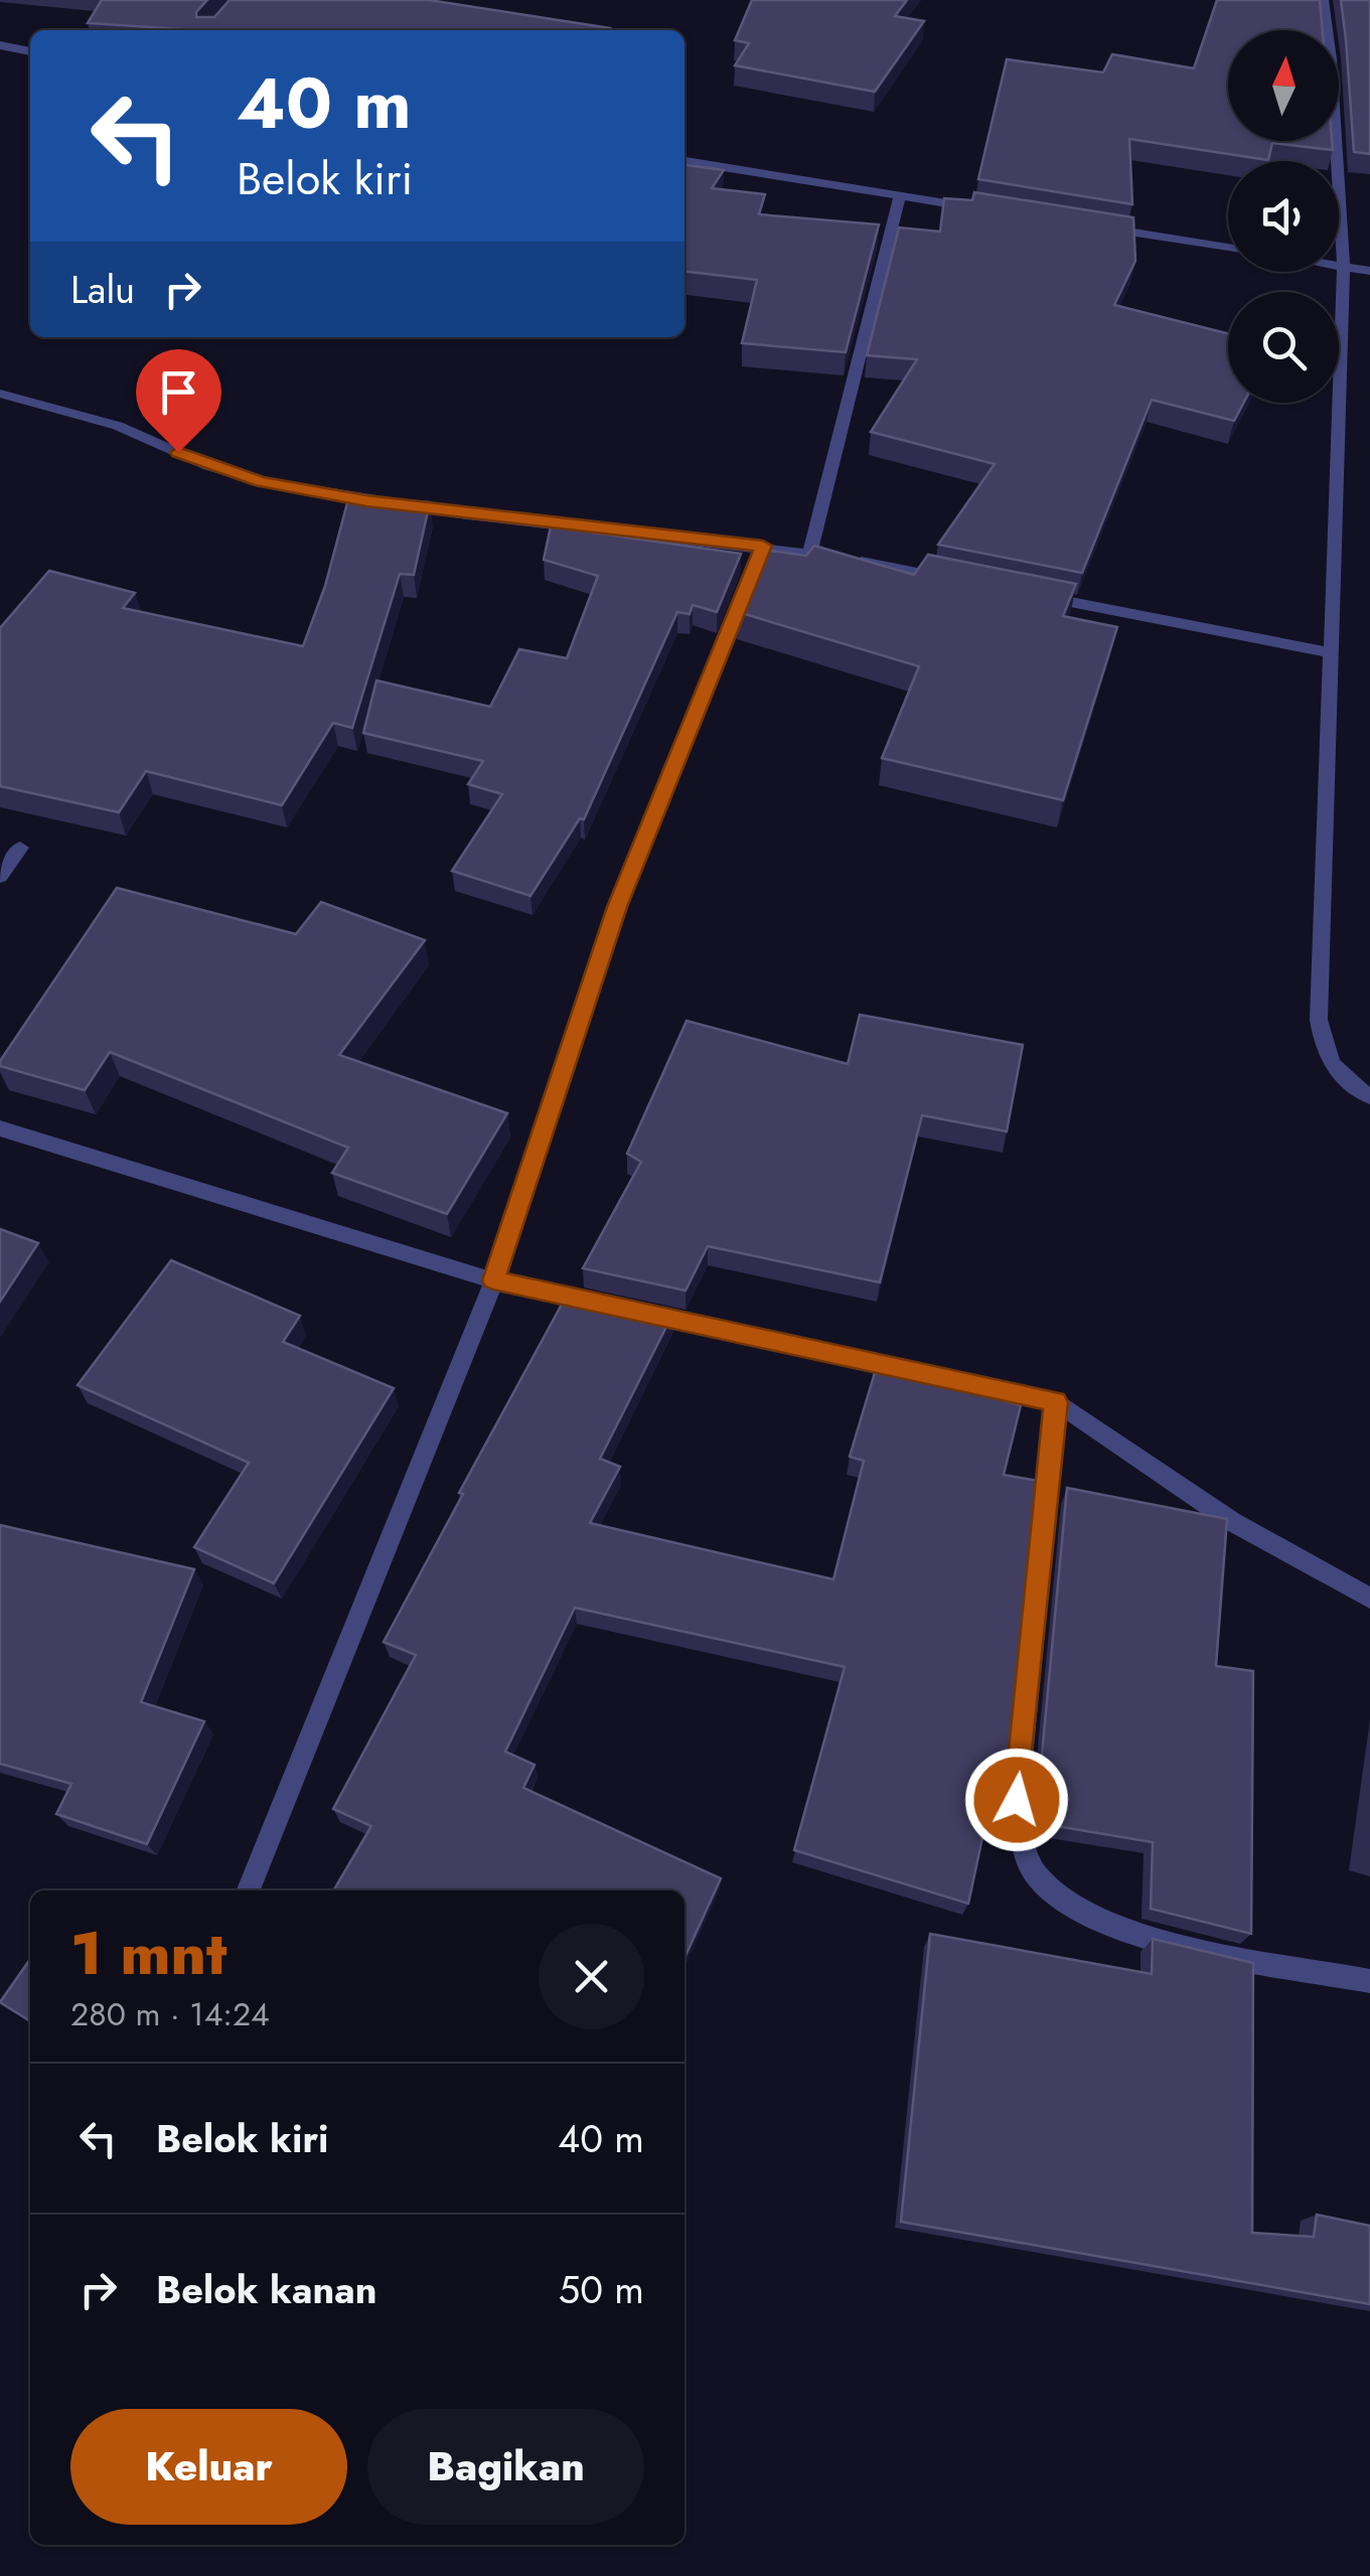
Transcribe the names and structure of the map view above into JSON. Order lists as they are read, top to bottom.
{
  "north": "top",
  "page": {
    "turn": ["40 m", "Belok kiri"],
    "then": "Lalu",
    "heading": ["1 mnt", "280 m · 14:24"],
    "list": [
      {
        "name": "Belok kiri",
        "value": "40 m"
      },
      {
        "name": "Belok kanan",
        "value": "50 m"
      }
    ],
    "buttons": ["Keluar", "Bagikan"]
  }
}
